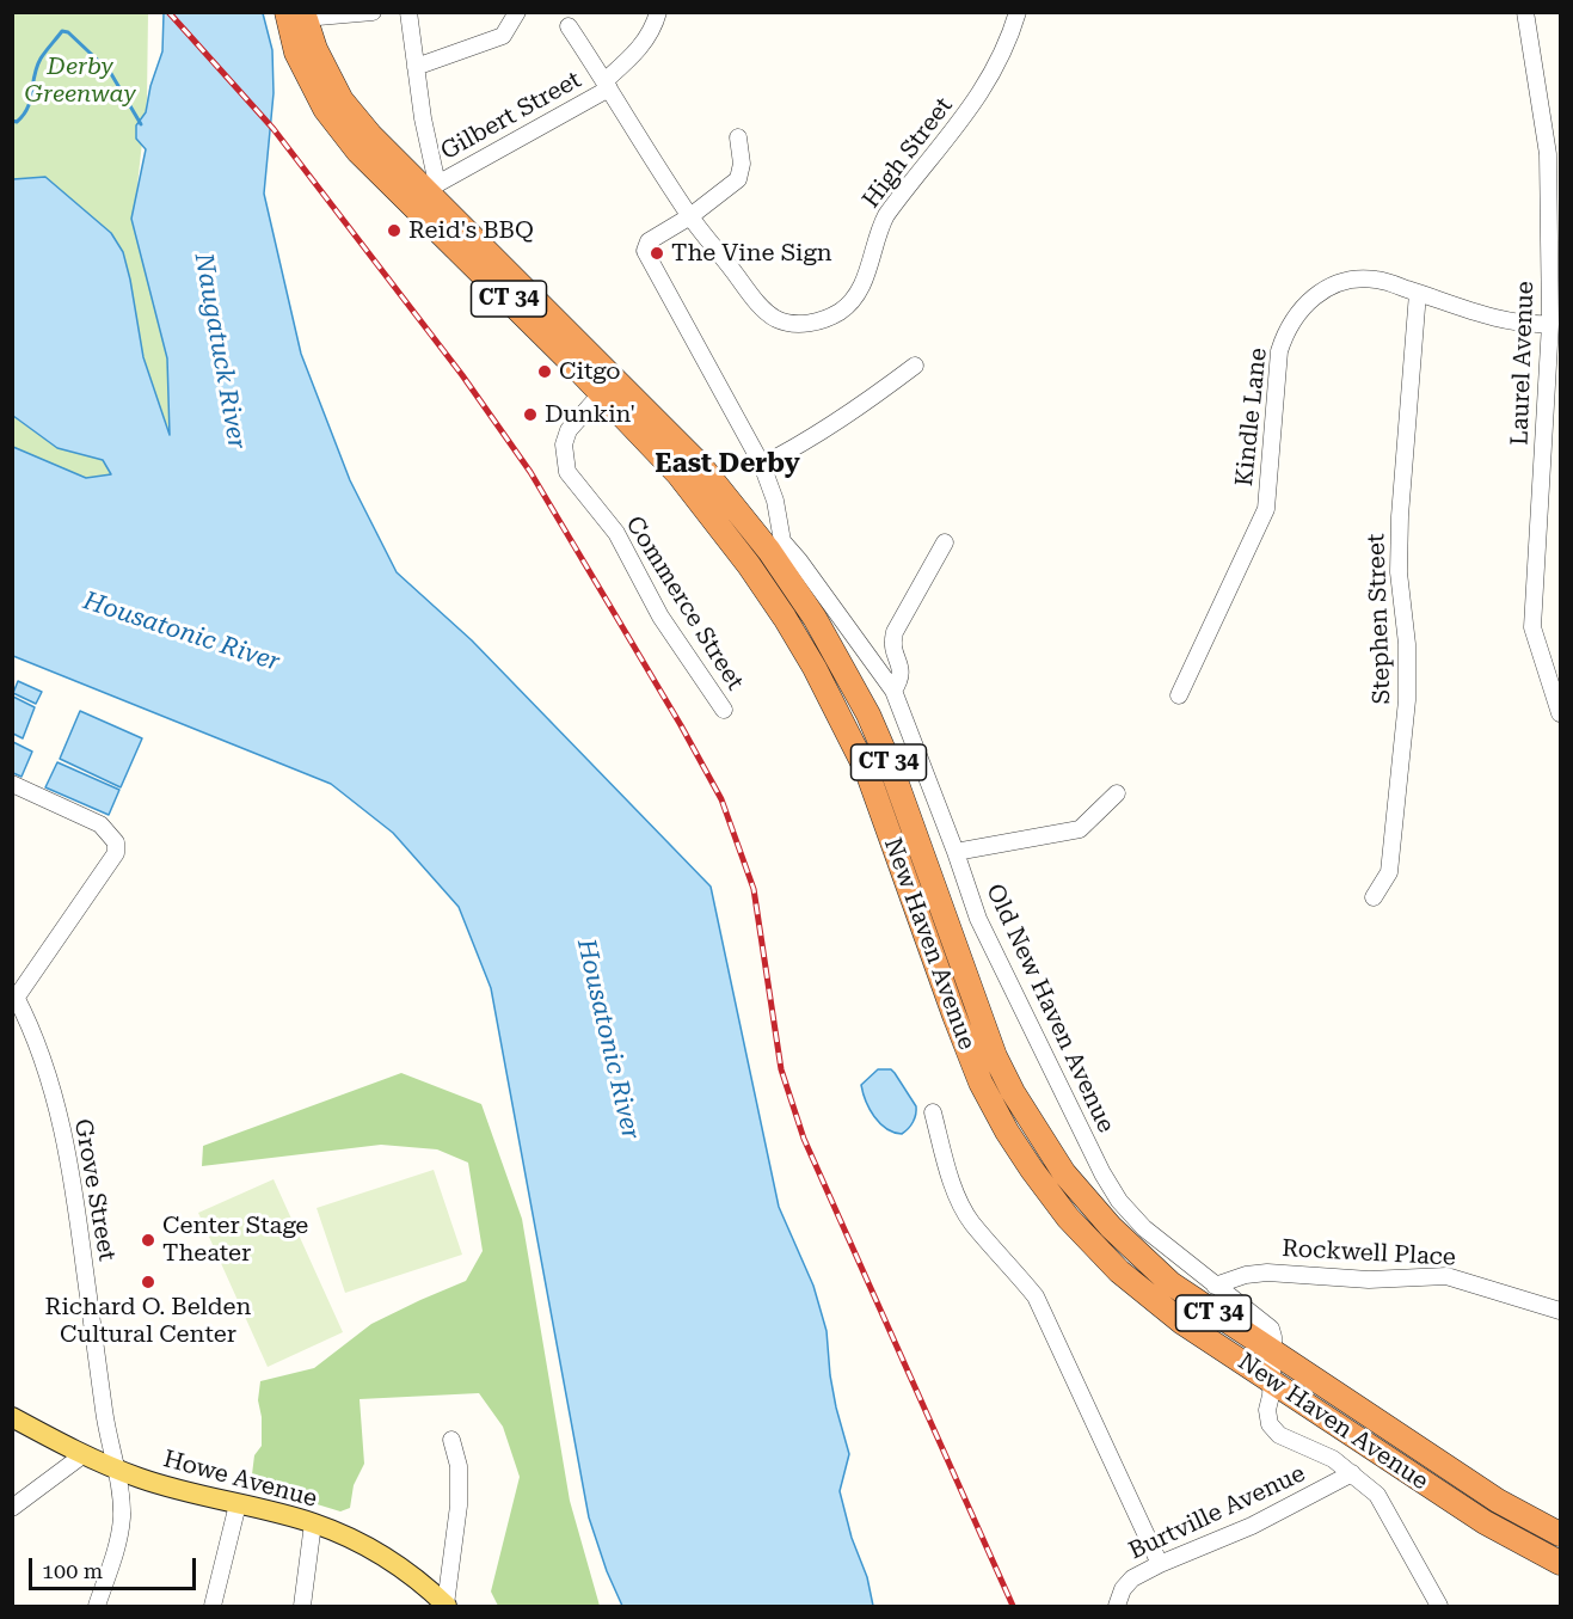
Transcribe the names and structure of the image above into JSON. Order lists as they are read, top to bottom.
{
  "streets": {
    "highway": ["CT 34", "New Haven Avenue"],
    "main road": ["Howe Avenue"],
    "street": [
      "Gilbert Street",
      "High Street",
      "Laurel Avenue",
      "Kindle Lane",
      "Commerce Street",
      "Stephen Street",
      "Old New Haven Avenue",
      "Grove Street",
      "Rockwell Place",
      "Burtville Avenue"
    ]
  },
  "crossings": [
    ["Gilbert Street", "High Street"],
    ["Gilbert Street", "CT 34"],
    ["Gilbert Street", "New Haven Avenue"],
    ["CT 34", "New Haven Avenue"],
    ["Laurel Avenue", "Kindle Lane"],
    ["Kindle Lane", "Stephen Street"],
    ["Commerce Street", "New Haven Avenue"],
    ["New Haven Avenue", "Old New Haven Avenue"],
    ["Old New Haven Avenue", "Rockwell Place"],
    ["Old New Haven Avenue", "Burtville Avenue"],
    ["Grove Street", "Howe Avenue"]
  ],
  "districts": ["East Derby"],
  "water": ["Naugatuck River", "Housatonic River"],
  "parks": ["Derby Greenway"],
  "places": [
    "Reid's BBQ",
    "The Vine Sign",
    "Citgo",
    "Dunkin'",
    "Center Stage Theater",
    "Richard O. Belden Cultural Center"
  ],
  "scale_bar": "100 m"
}
